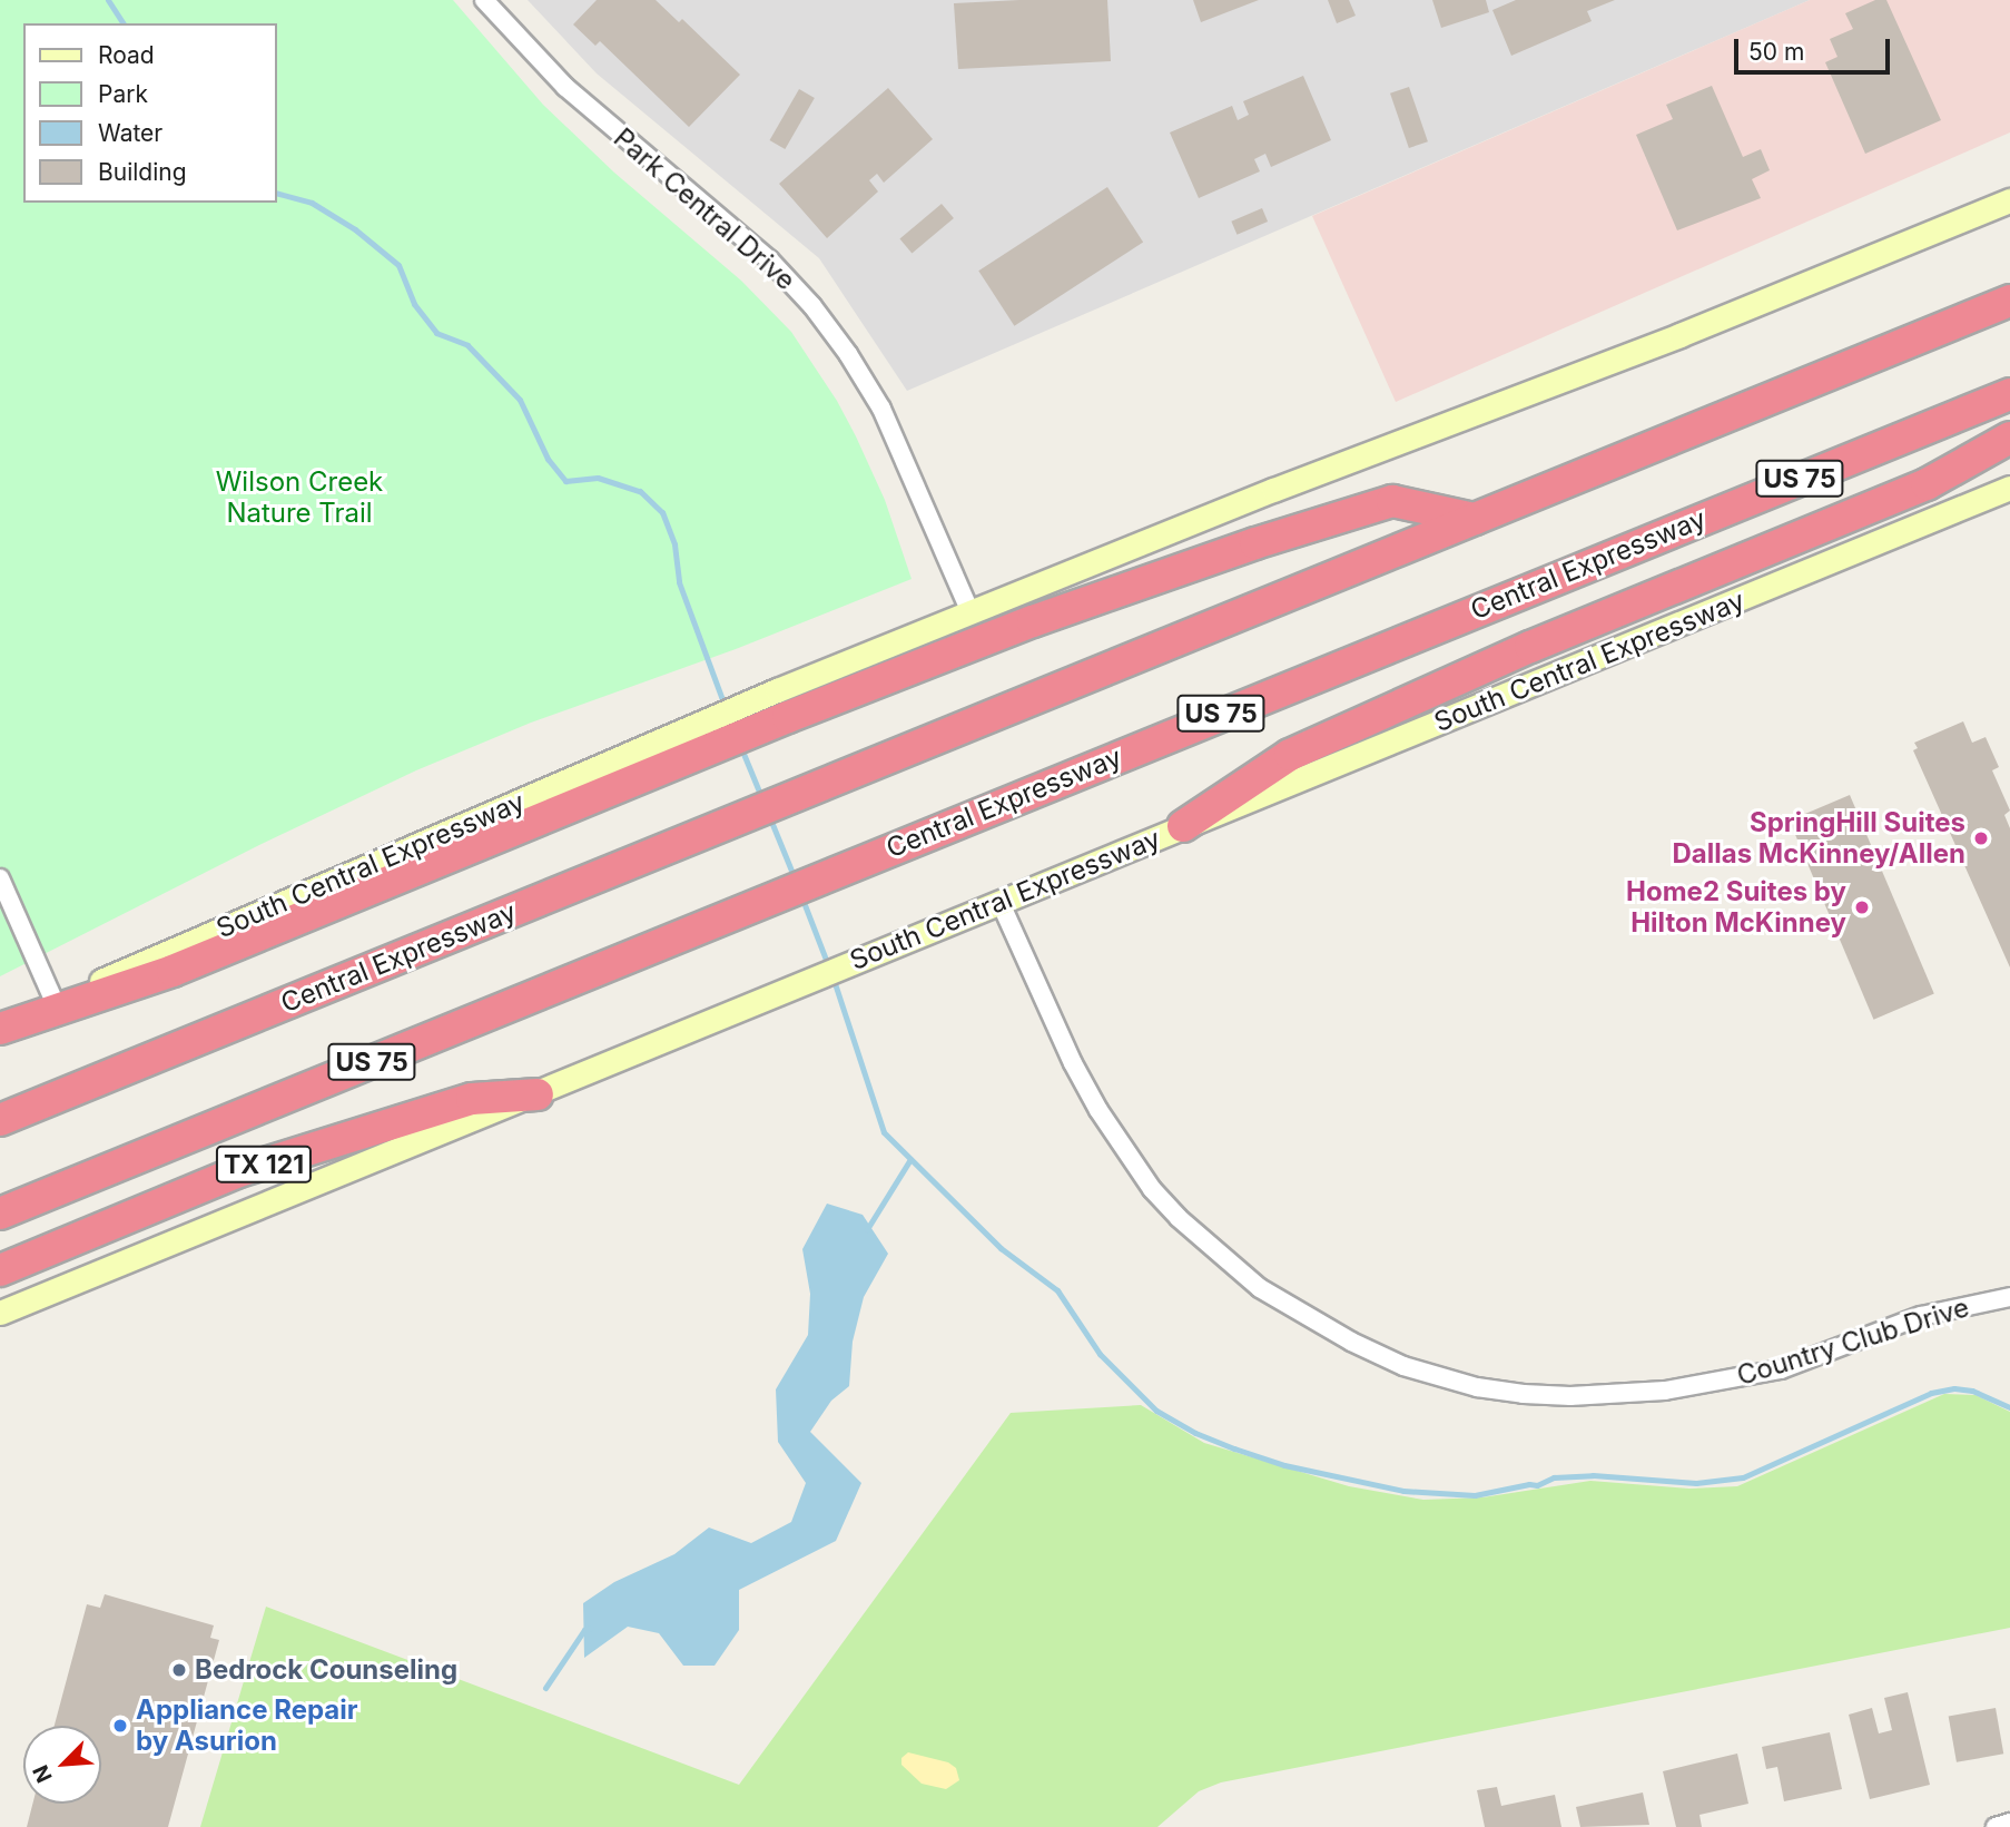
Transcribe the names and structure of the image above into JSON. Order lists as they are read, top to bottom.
{
  "streets": {
    "highway": ["US 75", "Central Expressway", "TX 121"],
    "main road": ["South Central Expressway"],
    "street": ["Park Central Drive", "Country Club Drive"]
  },
  "crossings": [
    ["South Central Expressway", "TX 121"],
    ["South Central Expressway", "Country Club Drive"]
  ],
  "parks": ["Wilson Creek Nature Trail"],
  "places": [
    "SpringHill Suites Dallas McKinney/Allen",
    "Home2 Suites by Hilton McKinney",
    "Bedrock Counseling",
    "Appliance Repair by Asurion"
  ],
  "legend": [
    "Road",
    "Park",
    "Water",
    "Building"
  ],
  "scale_bar": "50 m",
  "north": "bottom left"
}
